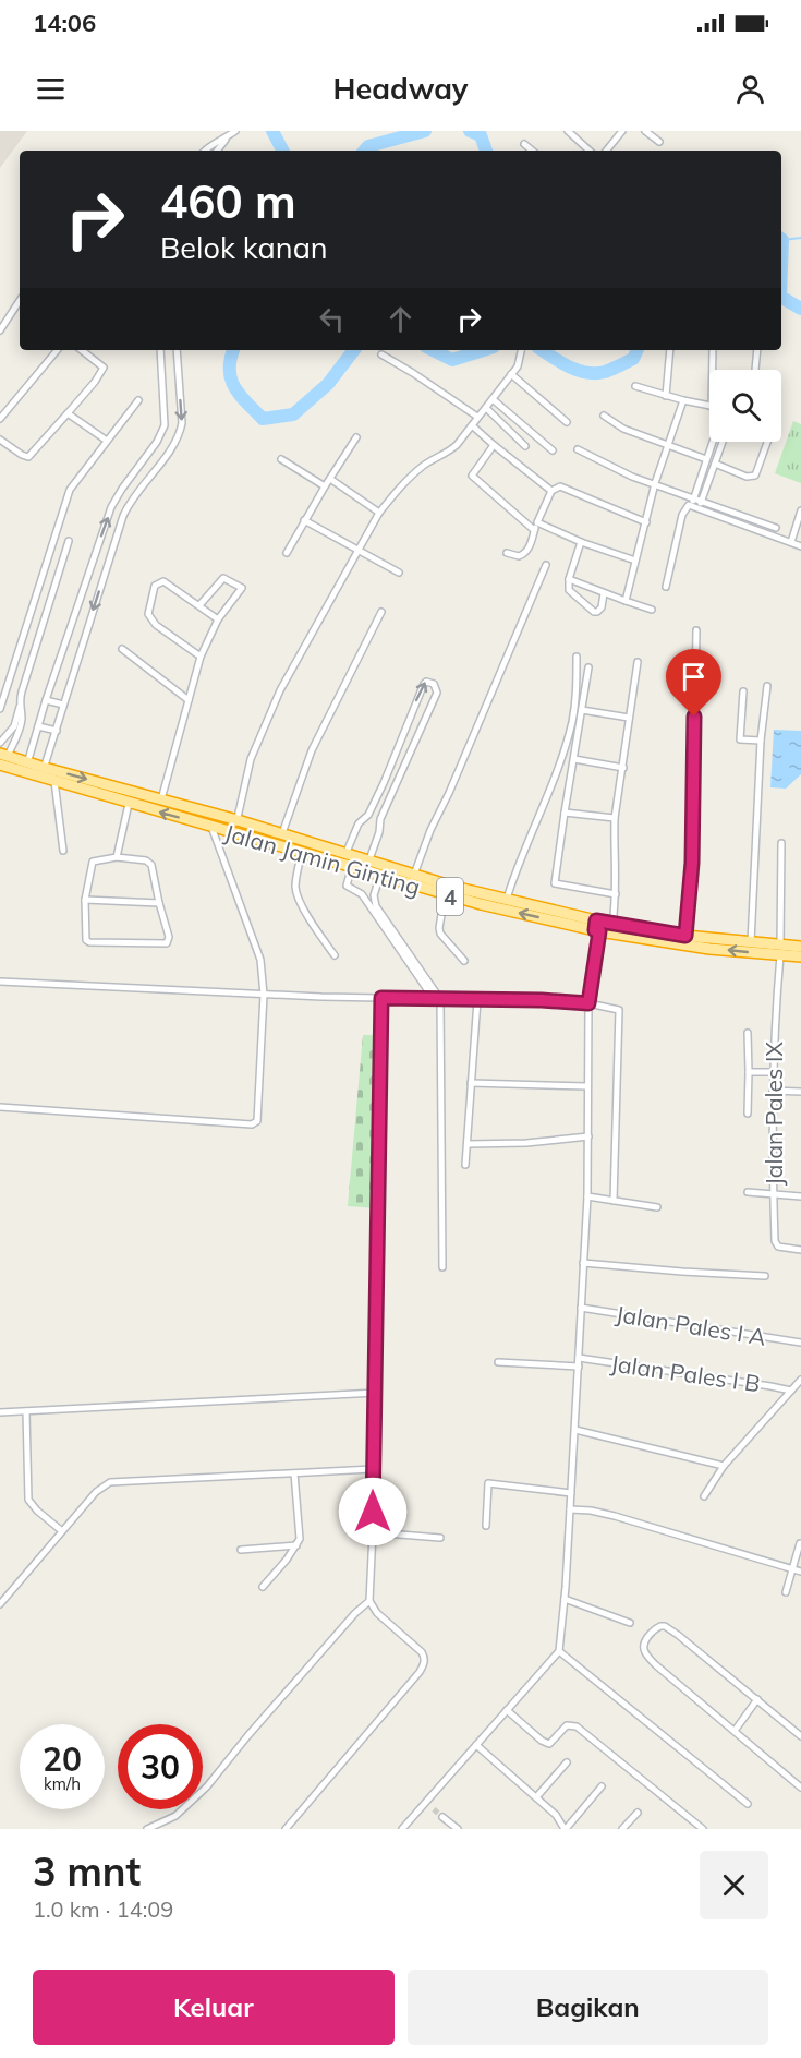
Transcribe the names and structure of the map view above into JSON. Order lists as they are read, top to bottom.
{
  "streets": {
    "highway": ["Jalan Jamin Ginting", "4"],
    "street": ["Jalan Pales IX", "Jalan Pales I A", "Jalan Pales I B"]
  },
  "crossings": [
    ["Jalan Jamin Ginting", "Jalan Pales IX"]
  ],
  "page": {
    "status": "14:06",
    "header": "Headway",
    "turn": ["460 m", "Belok kanan"],
    "speed": "20 km/h",
    "limit": "30",
    "heading": ["3 mnt", "1.0 km · 14:09"],
    "buttons": ["Keluar", "Bagikan"]
  }
}
